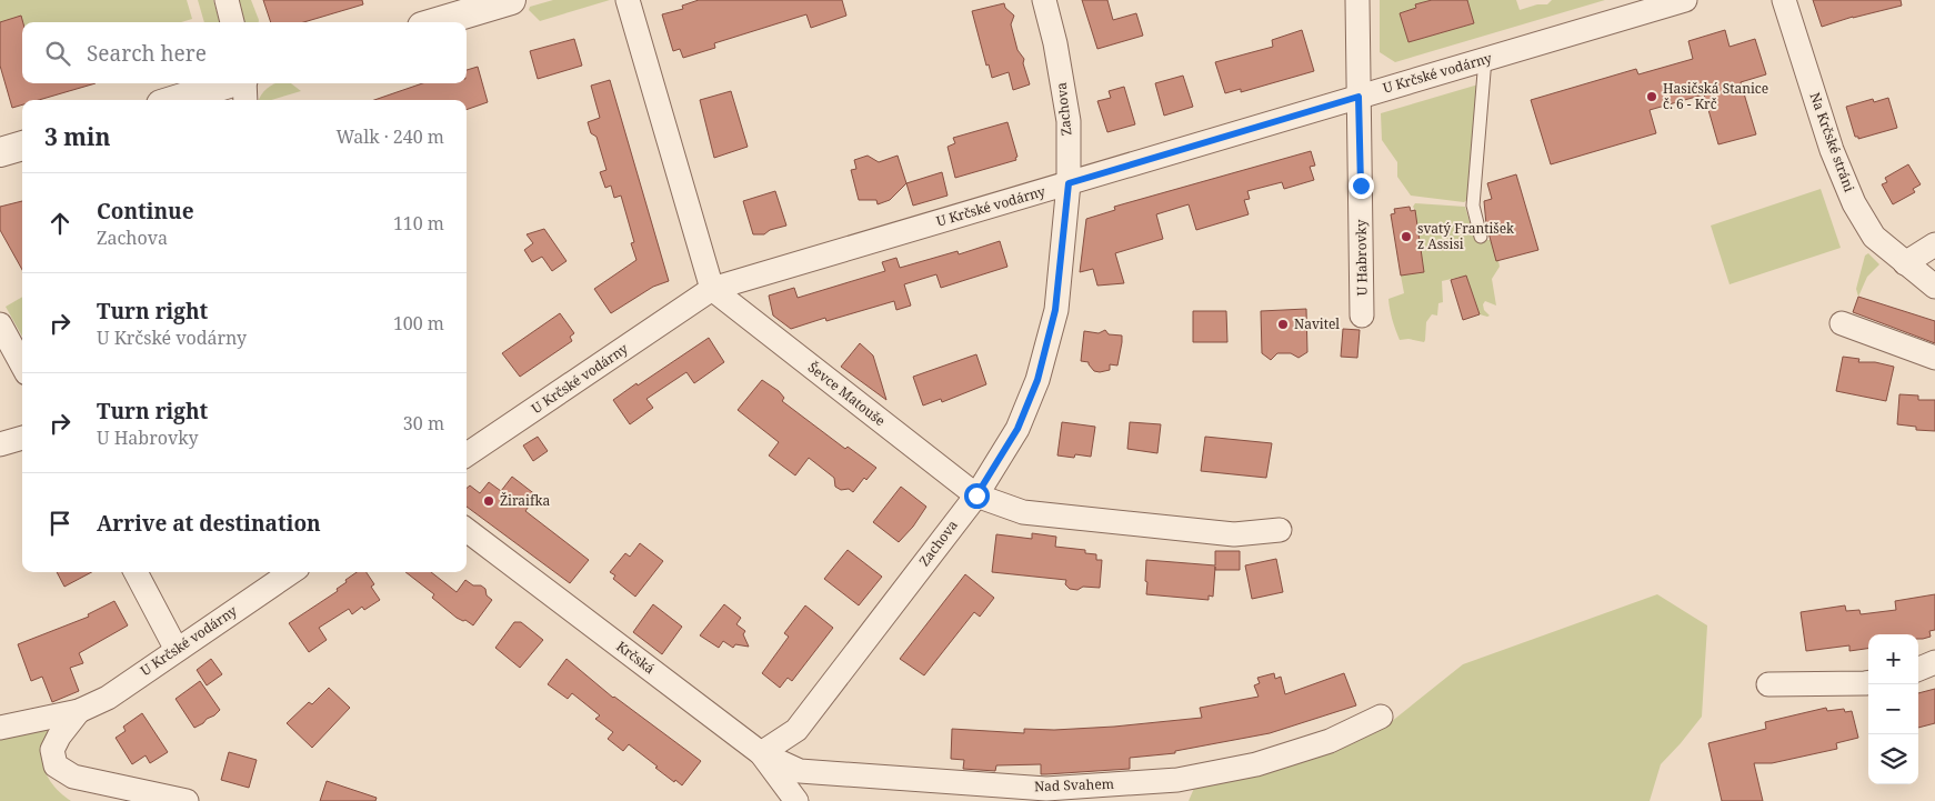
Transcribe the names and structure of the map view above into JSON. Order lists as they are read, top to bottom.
{
  "streets": {
    "street": [
      "U Krčské vodárny",
      "Zachova",
      "Na Krčské stráni",
      "U Habrovky",
      "Ševce Matouše",
      "Krčská",
      "Nad Svahem"
    ]
  },
  "crossings": [
    ["U Krčské vodárny", "Zachova"],
    ["U Krčské vodárny", "U Habrovky"],
    ["U Krčské vodárny", "Ševce Matouše"],
    ["Zachova", "Ševce Matouše"],
    ["Zachova", "Krčská"],
    ["Zachova", "Nad Svahem"],
    ["Krčská", "Nad Svahem"]
  ],
  "places": [
    "Hasičská Stanice č. 6 - Krč",
    "svatý František z Assisi",
    "Navitel",
    "Žiraifka"
  ],
  "page": {
    "search": "Search here",
    "heading": ["3 min", "Walk · 240 m"],
    "list": [
      ["Continue", "Zachova", "110 m"],
      ["Turn right", "U Krčské vodárny", "100 m"],
      ["Turn right", "U Habrovky", "30 m"],
      "Arrive at destination"
    ],
    "map_buttons": ["+", "−"]
  }
}
